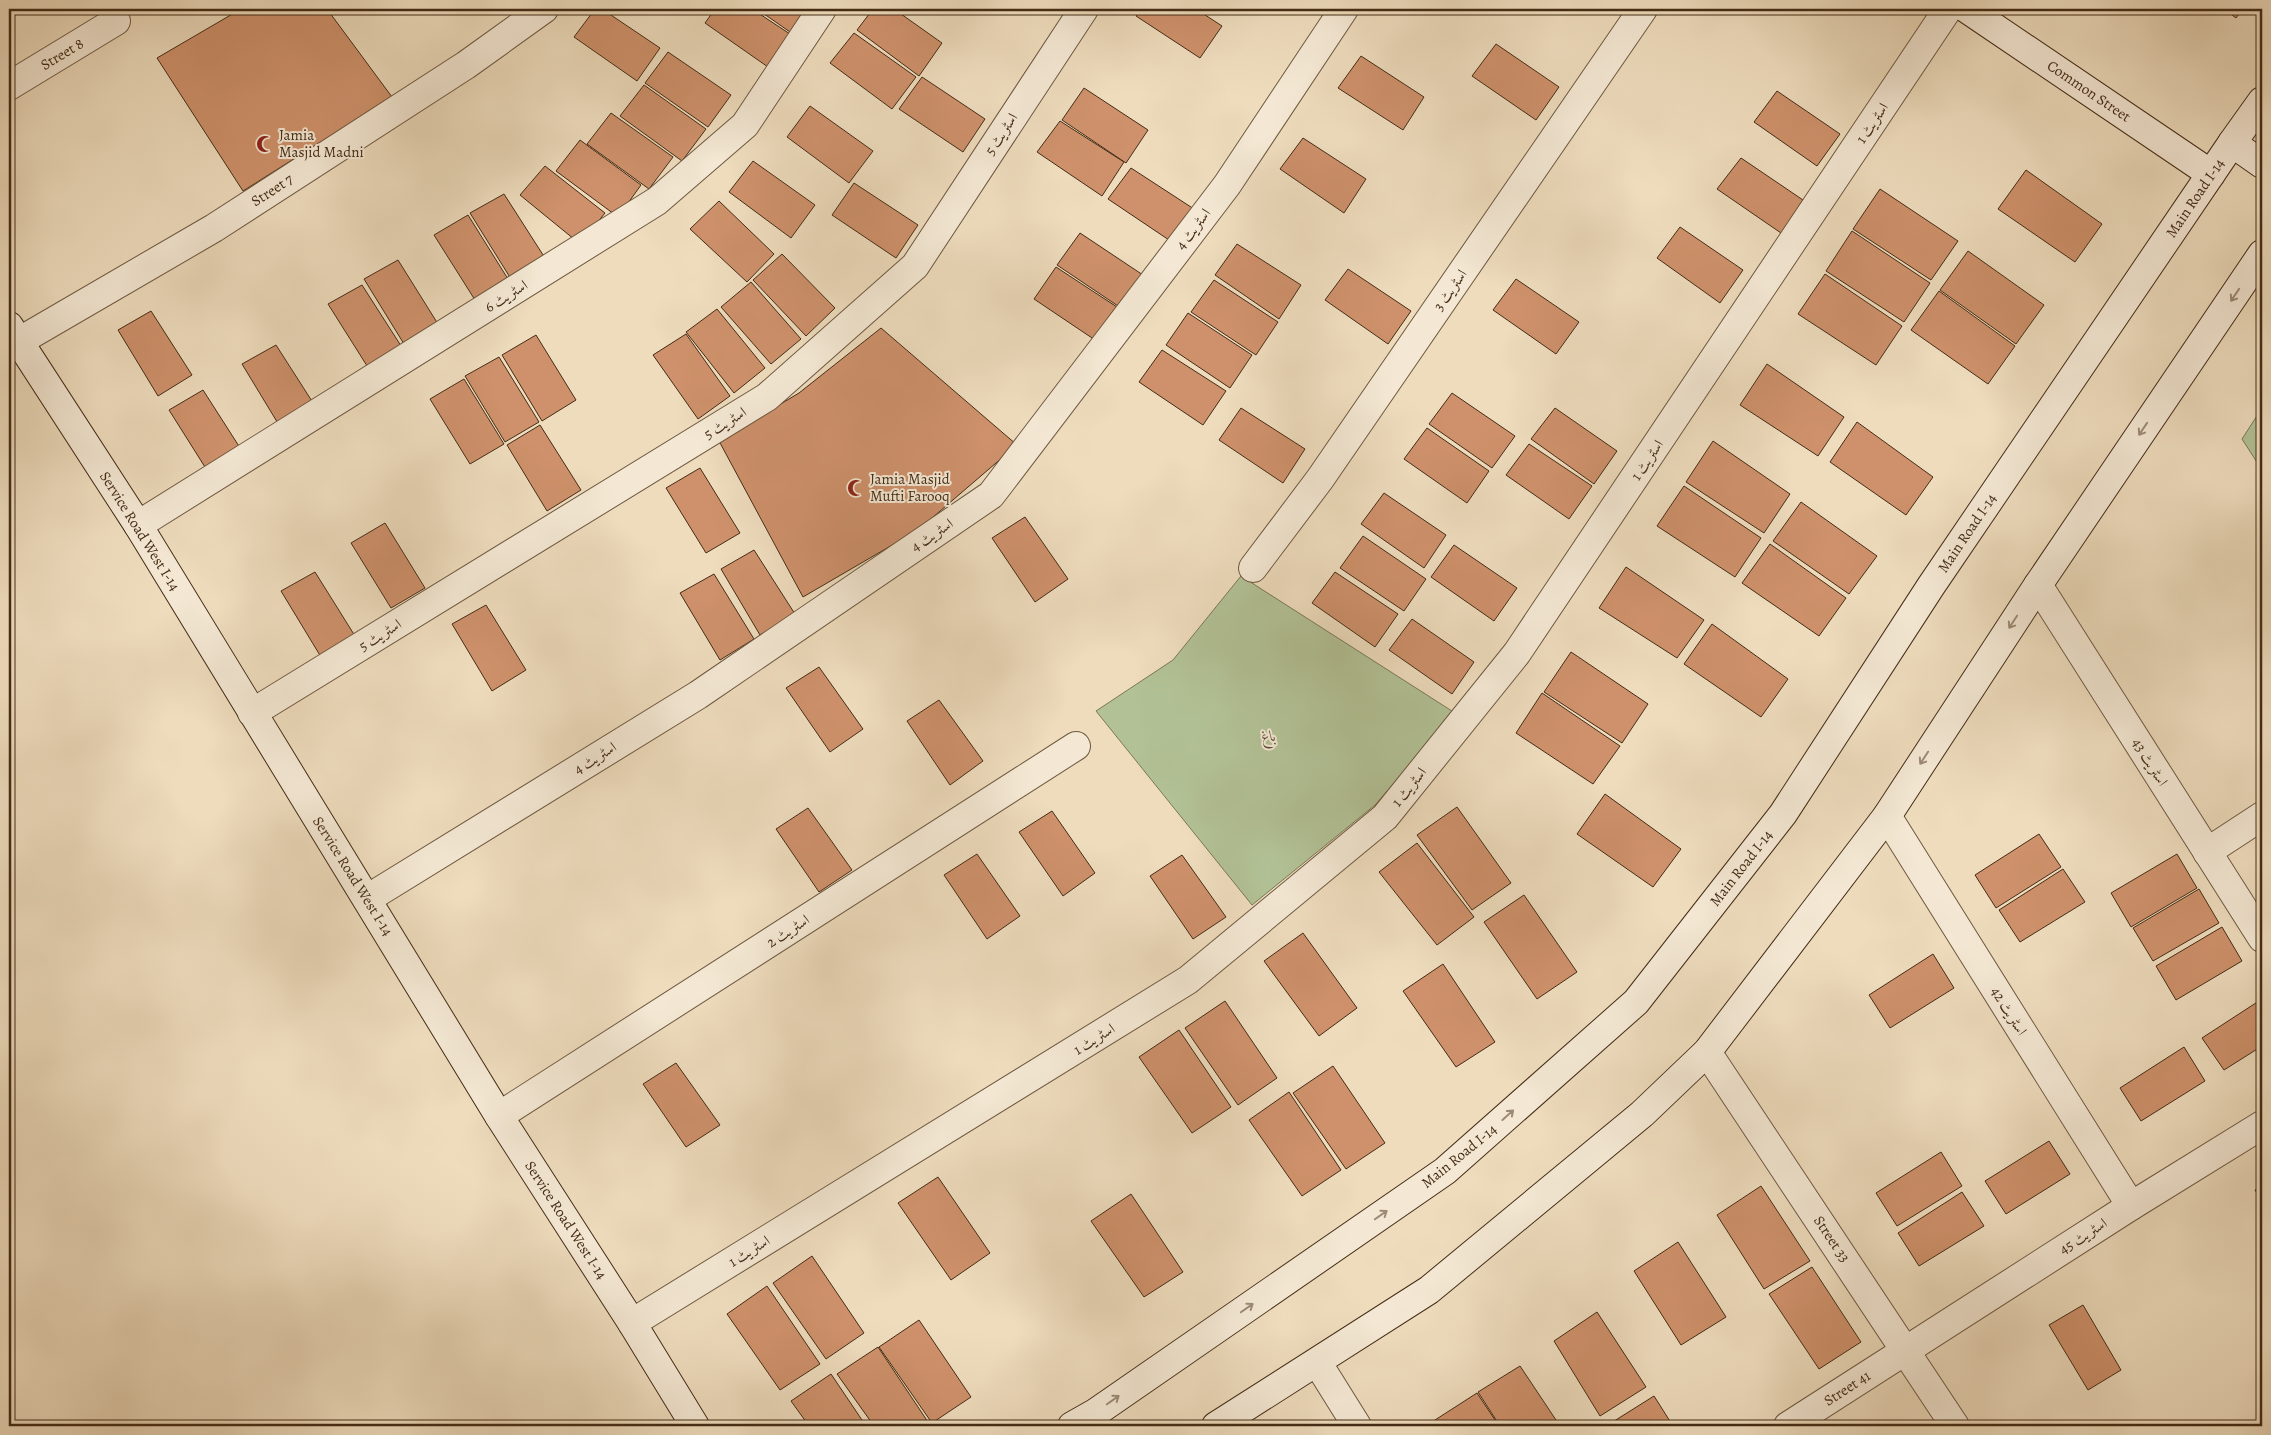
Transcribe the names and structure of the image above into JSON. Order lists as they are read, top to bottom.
{
  "streets": {
    "street": [
      "Street 8",
      "Common Street",
      "اسٹریٹ 1",
      "اسٹریٹ 5",
      "Street 7",
      "Main Road I-14",
      "اسٹریٹ 4",
      "اسٹریٹ 3",
      "اسٹریٹ 6",
      "Service Road West I-14",
      "اسٹریٹ 43",
      "اسٹریٹ 2",
      "اسٹریٹ 42",
      "اسٹریٹ 45",
      "Street 33",
      "Street 41"
    ]
  },
  "crossings": [
    ["Common Street", "Main Road I-14"],
    ["اسٹریٹ 1", "Service Road West I-14"],
    ["اسٹریٹ 5", "Service Road West I-14"],
    ["Street 7", "Service Road West I-14"],
    ["اسٹریٹ 4", "Service Road West I-14"],
    ["اسٹریٹ 6", "Service Road West I-14"],
    ["Service Road West I-14", "اسٹریٹ 2"],
    ["اسٹریٹ 42", "اسٹریٹ 45"],
    ["اسٹریٹ 45", "Street 33"],
    ["اسٹریٹ 45", "Street 41"],
    ["Street 33", "Street 41"]
  ],
  "parks": ["باغ"],
  "places": {
    "mosque": ["Jamia Masjid Madni", "Jamia Masjid Mufti Farooq"]
  }
}
